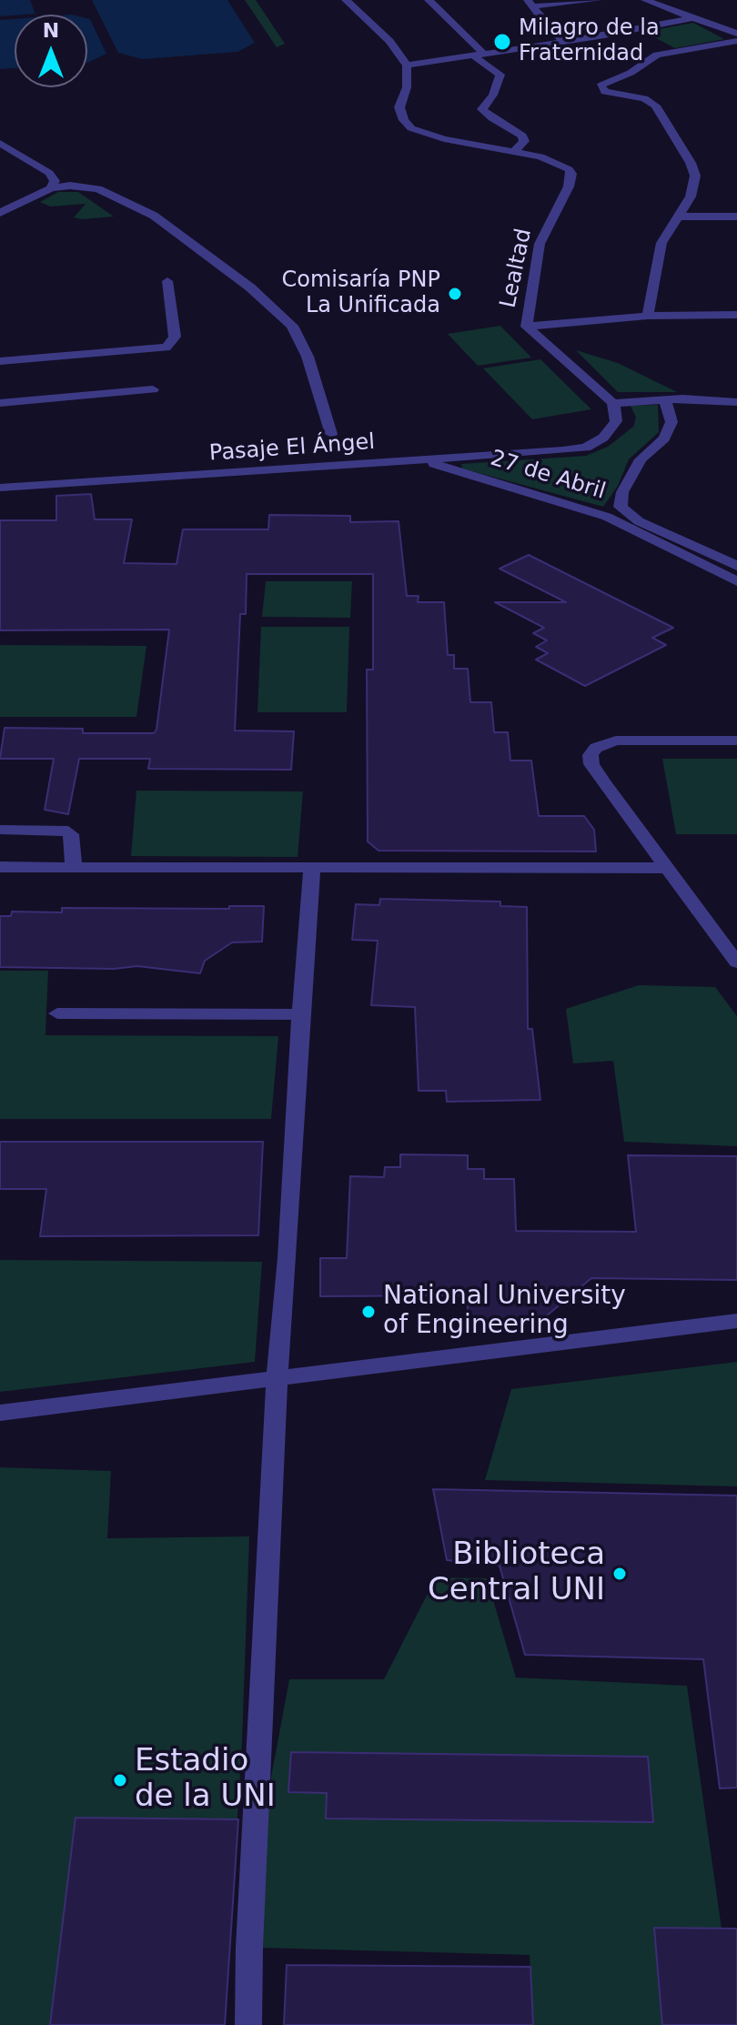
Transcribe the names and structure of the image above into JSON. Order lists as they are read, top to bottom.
{
  "streets": {
    "street": ["Lealtad", "Pasaje El Ángel", "27 de Abril"]
  },
  "crossings": [
    ["Lealtad", "Pasaje El Ángel"],
    ["Pasaje El Ángel", "27 de Abril"]
  ],
  "places": [
    "Milagro de la Fraternidad",
    "Comisaría PNP La Unificada",
    "National University of Engineering",
    "Biblioteca Central UNI",
    "Estadio de la UNI"
  ],
  "north": "top"
}
